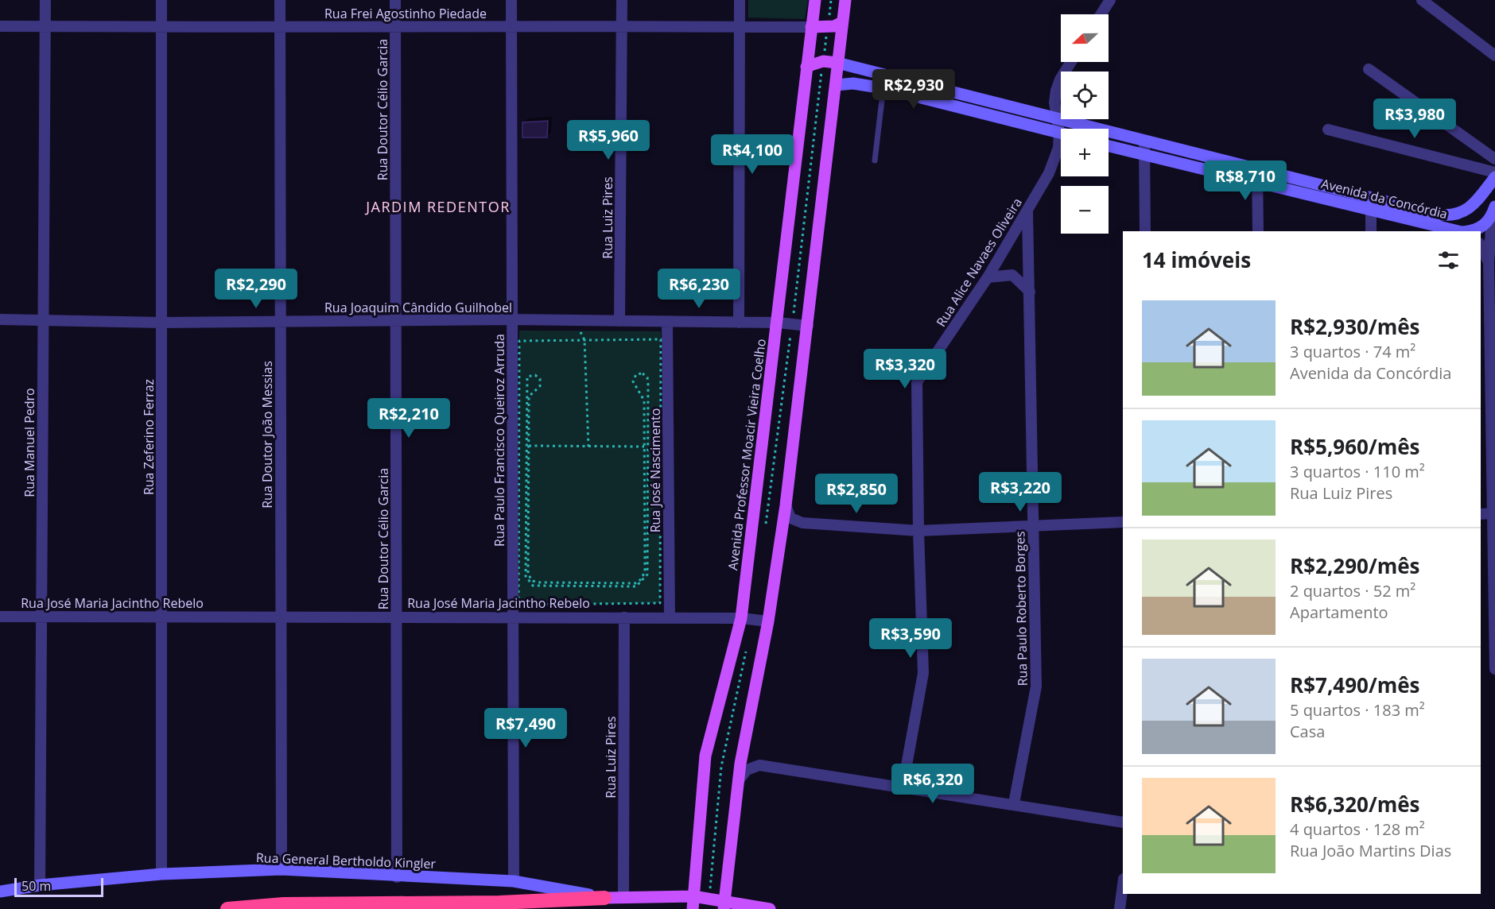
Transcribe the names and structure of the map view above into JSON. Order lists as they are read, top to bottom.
{
  "streets": {
    "main road": ["Avenida Professor Moacir Vieira Coelho"],
    "street": [
      "Rua Frei Agostinho Piedade",
      "Rua Doutor Célio Garcia",
      "Avenida da Concórdia",
      "Rua Luiz Pires",
      "Rua Alice Navaes Oliveira",
      "Rua Joaquim Cândido Guilhobel",
      "Rua Doutor João Messias",
      "Rua Zeferino Ferraz",
      "Rua Paulo Francisco Queiroz Arruda",
      "Rua Manuel Pedro",
      "Rua José Nascimento",
      "Rua José Maria Jacintho Rebelo",
      "Rua Paulo Roberto Borges",
      "Rua General Bertholdo Kingler"
    ]
  },
  "crossings": [
    ["Rua Frei Agostinho Piedade", "Rua Doutor Célio Garcia"],
    ["Rua Frei Agostinho Piedade", "Rua Luiz Pires"],
    ["Rua Frei Agostinho Piedade", "Rua Doutor João Messias"],
    ["Rua Frei Agostinho Piedade", "Rua Zeferino Ferraz"],
    ["Rua Frei Agostinho Piedade", "Rua Paulo Francisco Queiroz Arruda"],
    ["Rua Frei Agostinho Piedade", "Rua Manuel Pedro"],
    ["Rua Frei Agostinho Piedade", "Avenida Professor Moacir Vieira Coelho"],
    ["Rua Doutor Célio Garcia", "Rua Joaquim Cândido Guilhobel"],
    ["Rua Doutor Célio Garcia", "Rua José Maria Jacintho Rebelo"],
    ["Rua Doutor Célio Garcia", "Rua General Bertholdo Kingler"],
    ["Avenida da Concórdia", "Rua Alice Navaes Oliveira"],
    ["Rua Luiz Pires", "Rua Joaquim Cândido Guilhobel"],
    ["Rua Luiz Pires", "Rua José Maria Jacintho Rebelo"],
    ["Rua Alice Navaes Oliveira", "Rua Paulo Roberto Borges"],
    ["Rua Joaquim Cândido Guilhobel", "Rua Doutor João Messias"],
    ["Rua Joaquim Cândido Guilhobel", "Rua Zeferino Ferraz"],
    ["Rua Joaquim Cândido Guilhobel", "Rua Paulo Francisco Queiroz Arruda"],
    ["Rua Joaquim Cândido Guilhobel", "Rua Manuel Pedro"],
    ["Rua Joaquim Cândido Guilhobel", "Avenida Professor Moacir Vieira Coelho"],
    ["Rua Joaquim Cândido Guilhobel", "Rua José Nascimento"],
    ["Rua Doutor João Messias", "Rua José Maria Jacintho Rebelo"],
    ["Rua Doutor João Messias", "Rua General Bertholdo Kingler"],
    ["Rua Zeferino Ferraz", "Rua José Maria Jacintho Rebelo"],
    ["Rua Zeferino Ferraz", "Rua General Bertholdo Kingler"],
    ["Rua Paulo Francisco Queiroz Arruda", "Rua José Maria Jacintho Rebelo"],
    ["Rua Paulo Francisco Queiroz Arruda", "Rua General Bertholdo Kingler"],
    ["Rua Manuel Pedro", "Rua José Maria Jacintho Rebelo"],
    ["Rua Manuel Pedro", "Rua General Bertholdo Kingler"],
    ["Avenida Professor Moacir Vieira Coelho", "Rua José Maria Jacintho Rebelo"],
    ["Rua José Nascimento", "Rua José Maria Jacintho Rebelo"]
  ],
  "districts": ["JARDIM REDENTOR"],
  "scale_bar": "50 m",
  "north": "left",
  "page": {
    "map_buttons": ["+", "−"],
    "price": [
      "R$2,930",
      "R$3,980",
      "R$5,960",
      "R$4,100",
      "R$8,710",
      "R$2,290",
      "R$6,230",
      "R$3,320",
      "R$2,210",
      "R$3,220",
      "R$2,850",
      "R$3,590",
      "R$7,490",
      "R$6,320"
    ],
    "heading": "14 imóveis",
    "list": [
      {
        "name": "R$2,930/mês",
        "note": "3 quartos · 74 m² · Avenida da Concórdia"
      },
      {
        "name": "R$5,960/mês",
        "note": "3 quartos · 110 m² · Rua Luiz Pires"
      },
      {
        "name": "R$2,290/mês",
        "note": "2 quartos · 52 m² · Apartamento"
      },
      {
        "name": "R$7,490/mês",
        "note": "5 quartos · 183 m² · Casa"
      },
      {
        "name": "R$6,320/mês",
        "note": "4 quartos · 128 m² · Rua João Martins Dias"
      }
    ],
    "scale": "50 m"
  }
}
